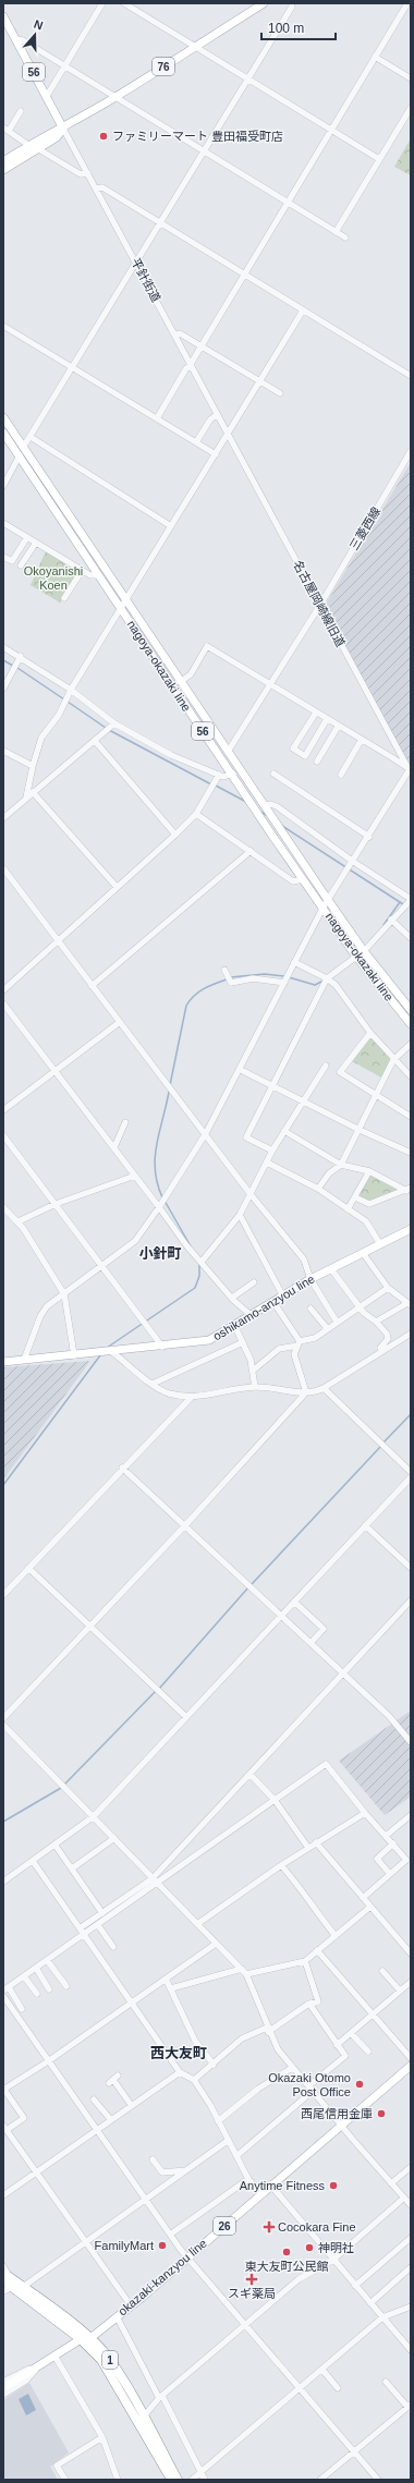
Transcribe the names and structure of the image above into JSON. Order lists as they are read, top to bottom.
{
  "streets": {
    "highway": ["1"],
    "main road": [
      "76",
      "56",
      "nagoya-okazaki line",
      "oshikamo-anzyou line",
      "26",
      "okazaki-kanzyou line"
    ],
    "street": ["平針街道", "三菱西線", "名古屋岡崎線旧道"]
  },
  "crossings": [
    ["76", "56"],
    ["76", "平針街道"],
    ["56", "平針街道"],
    ["平針街道", "名古屋岡崎線旧道"],
    ["三菱西線", "名古屋岡崎線旧道"],
    ["三菱西線", "nagoya-okazaki line"],
    ["okazaki-kanzyou line", "1"]
  ],
  "districts": ["小針町", "西大友町"],
  "parks": ["Okoyanishi Koen"],
  "places": {
    "other": [
      "ファミリーマート 豊田福受町店",
      "Okazaki Otomo Post Office",
      "西尾信用金庫",
      "Anytime Fitness",
      "FamilyMart",
      "神明社",
      "東大友町公民館"
    ],
    "health": ["Cocokara Fine", "スギ薬局"]
  },
  "scale_bar": "100 m",
  "north": "top"
}
